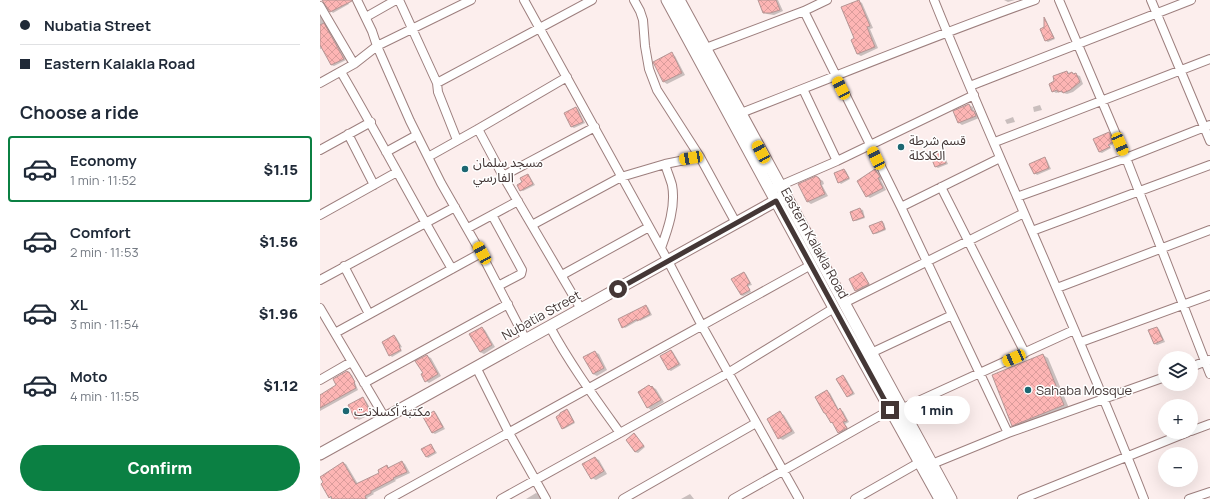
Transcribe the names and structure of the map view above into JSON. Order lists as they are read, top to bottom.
{
  "streets": {
    "street": ["Eastern Kalakla Road", "Nubatia Street"]
  },
  "crossings": [
    ["Eastern Kalakla Road", "Nubatia Street"]
  ],
  "places": [
    "قسم شرطة الكلاكلة",
    "مسجد سلمان الفارسي",
    "Sahaba Mosque",
    "مكتبة أكسلانت"
  ],
  "page": {
    "banner": ["Nubatia Street", "Eastern Kalakla Road"],
    "heading": "Choose a ride",
    "list": [
      {
        "name": "Economy",
        "note": "1 min · 11:52",
        "value": "$1.15"
      },
      {
        "name": "Comfort",
        "note": "2 min · 11:53",
        "value": "$1.56"
      },
      {
        "name": "XL",
        "note": "3 min · 11:54",
        "value": "$1.96"
      },
      {
        "name": "Moto",
        "note": "4 min · 11:55",
        "value": "$1.12"
      }
    ],
    "map_buttons": ["+", "−"],
    "bubble": "1 min",
    "buttons": "Confirm"
  }
}
